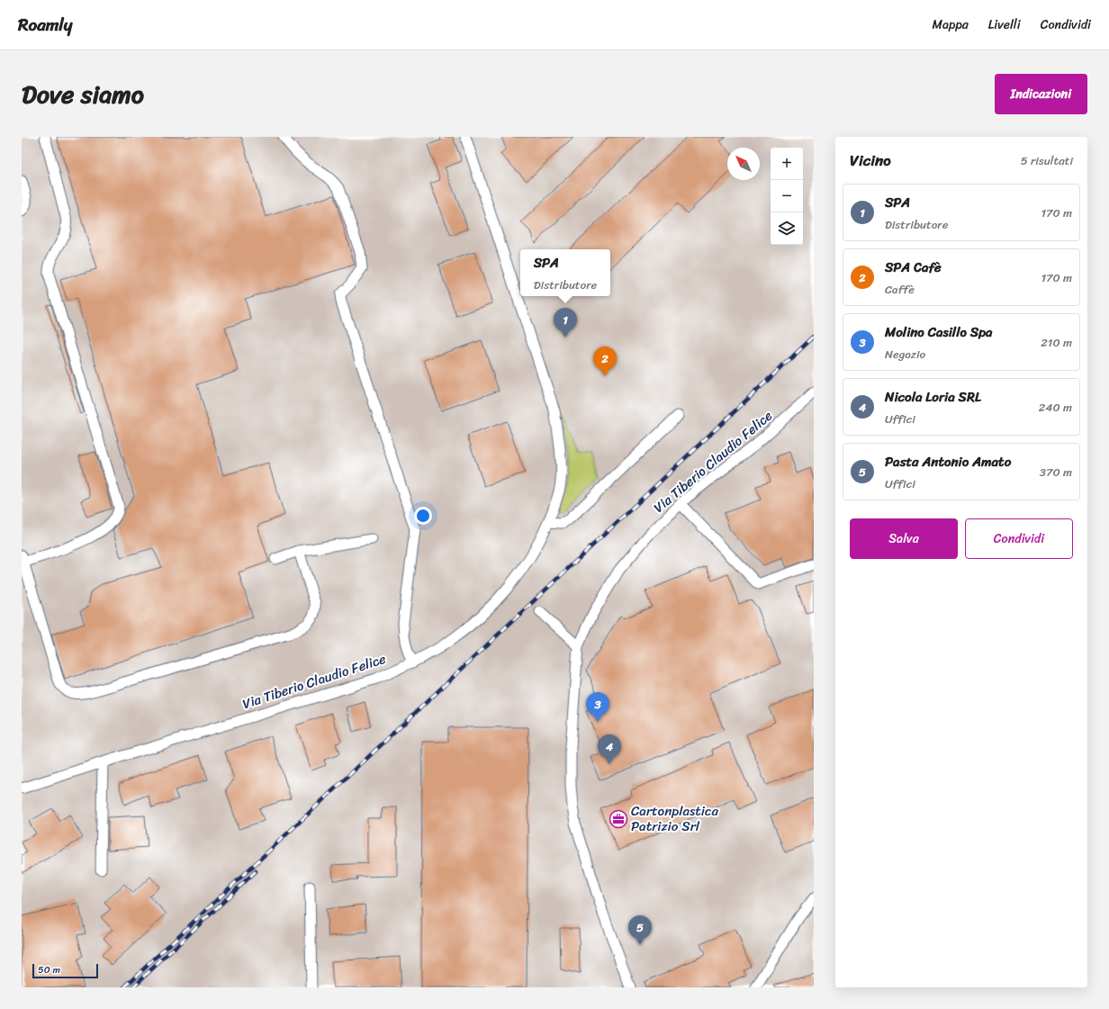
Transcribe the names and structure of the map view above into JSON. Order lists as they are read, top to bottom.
{
  "streets": {
    "street": ["Via Tiberio Claudio Felice"]
  },
  "places": {
    "office": ["Cartonplastica Patrizio Srl"]
  },
  "scale_bar": "50 m",
  "north": "top left",
  "page": {
    "header": "Roamly",
    "nav": ["Mappa", "Livelli", "Condividi"],
    "title": "Dove siamo",
    "buttons": [
      "Indicazioni",
      ["Salva", "Condividi"]
    ],
    "heading": ["Vicino", "5 risultati"],
    "map_buttons": ["+", "−"],
    "list": [
      {
        "mark": "1",
        "name": "SPA",
        "note": "Distributore",
        "value": "170 m"
      },
      {
        "mark": "2",
        "name": "SPA Cafè",
        "note": "Caffè",
        "value": "170 m"
      },
      {
        "mark": "3",
        "name": "Molino Casillo Spa",
        "note": "Negozio",
        "value": "210 m"
      },
      {
        "mark": "4",
        "name": "Nicola Loria SRL",
        "note": "Uffici",
        "value": "240 m"
      },
      {
        "mark": "5",
        "name": "Pasta Antonio Amato",
        "note": "Uffici",
        "value": "370 m"
      }
    ],
    "popup": ["SPA", "Distributore"],
    "pins": [
      "1",
      "2",
      "3",
      "4",
      "5"
    ],
    "scale": "50 m"
  }
}
